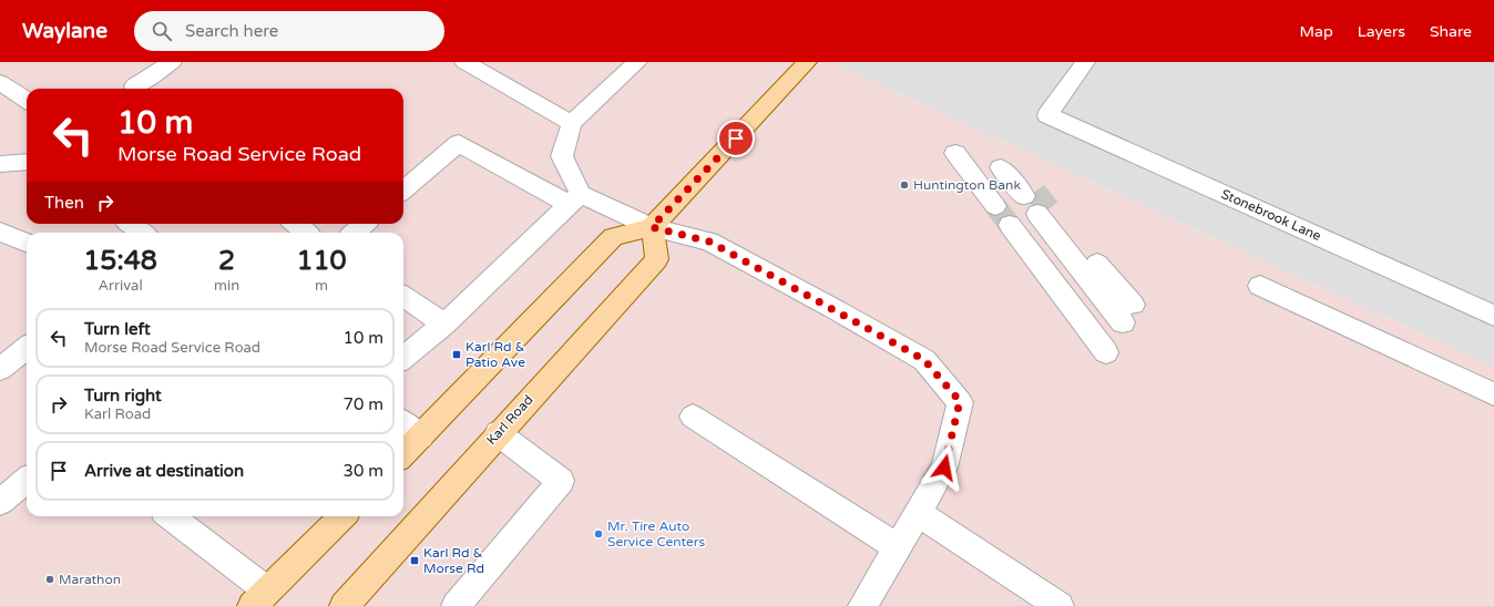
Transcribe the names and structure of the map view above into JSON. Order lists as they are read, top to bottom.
{
  "streets": {
    "main road": ["Karl Road"],
    "street": ["Stonebrook Lane"]
  },
  "places": {
    "other": ["Huntington Bank", "Mr. Tire Auto Service Centers", "Marathon"],
    "transit": ["Karl Rd & Patio Ave", "Karl Rd & Morse Rd"]
  },
  "page": {
    "header": "Waylane",
    "search": "Search here",
    "nav": ["Map", "Layers", "Share"],
    "turn": ["10 m", "Morse Road Service Road"],
    "then": "Then",
    "eta": [
      "15:48",
      "Arrival",
      "2",
      "min",
      "110",
      "m"
    ],
    "list": [
      {
        "name": "Turn left",
        "note": "Morse Road Service Road",
        "value": "10 m"
      },
      {
        "name": "Turn right",
        "note": "Karl Road",
        "value": "70 m"
      },
      {
        "name": "Arrive at destination",
        "value": "30 m"
      }
    ]
  }
}
